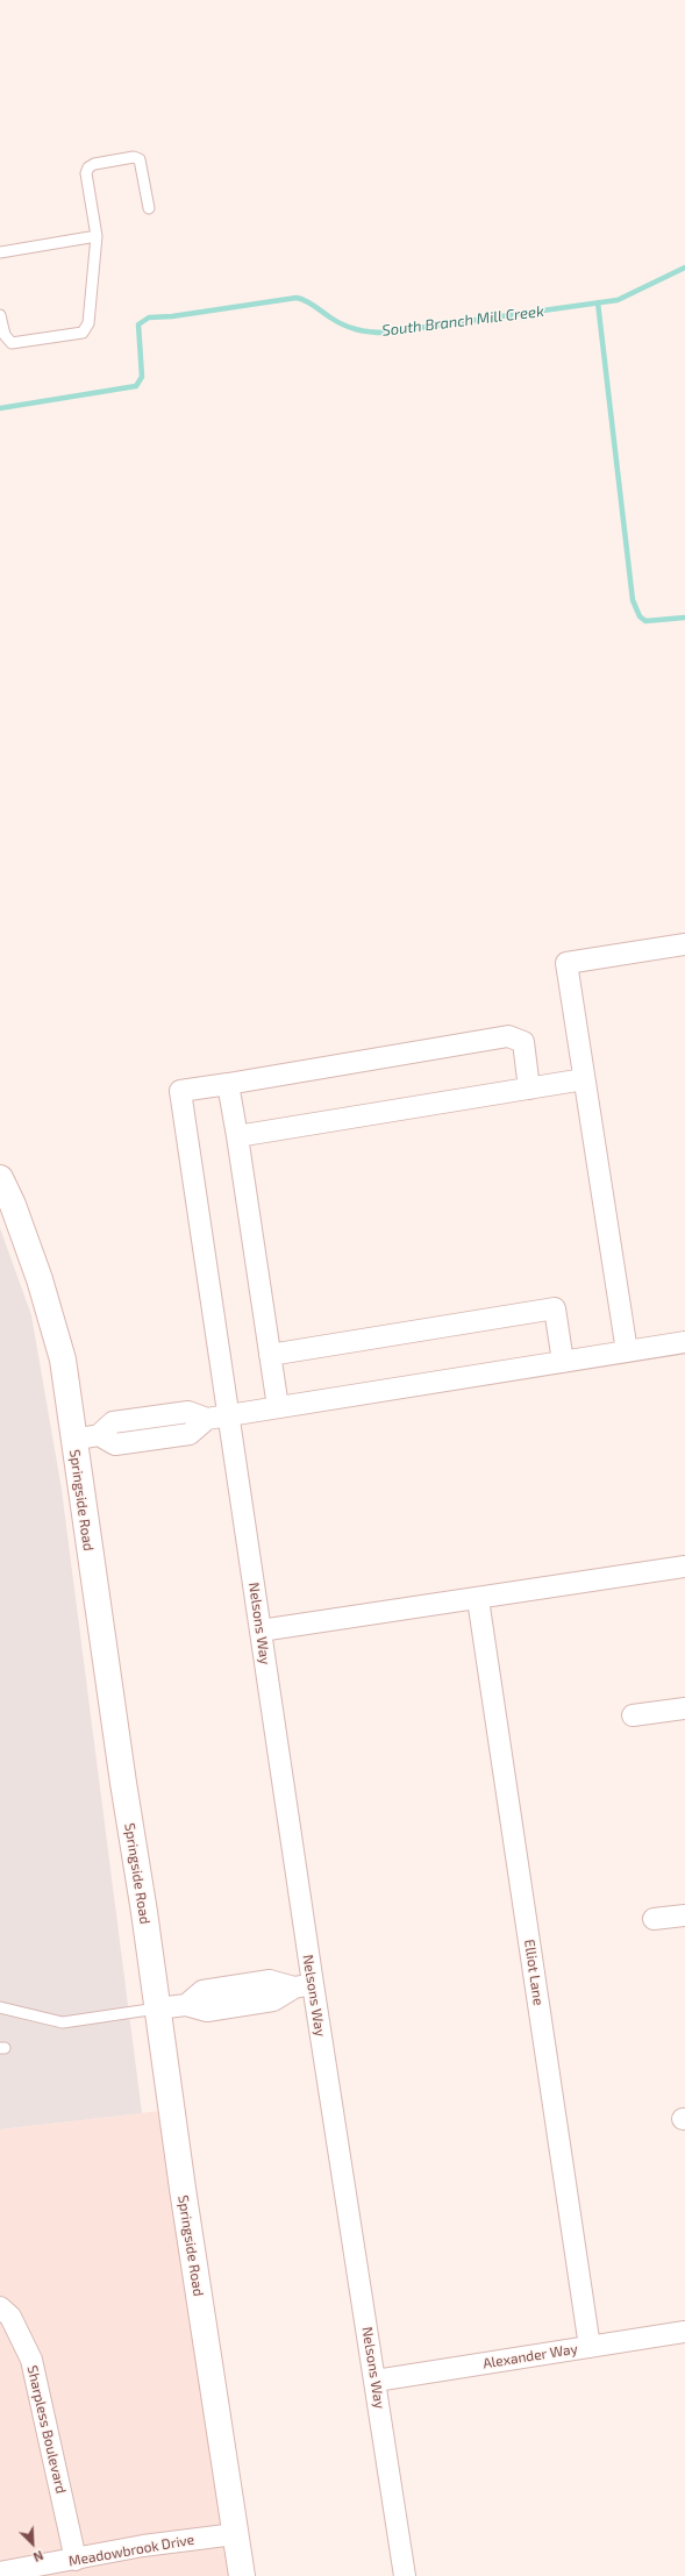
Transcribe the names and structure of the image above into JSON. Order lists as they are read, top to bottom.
{
  "streets": {
    "main road": ["Springside Road"],
    "street": [
      "Nelsons Way",
      "Elliot Lane",
      "Alexander Way",
      "Sharpless Boulevard",
      "Meadowbrook Drive"
    ]
  },
  "crossings": [
    ["Springside Road", "Meadowbrook Drive"],
    ["Nelsons Way", "Alexander Way"],
    ["Elliot Lane", "Alexander Way"],
    ["Sharpless Boulevard", "Meadowbrook Drive"]
  ],
  "water": ["South Branch Mill Creek"],
  "north": "bottom right"
}
